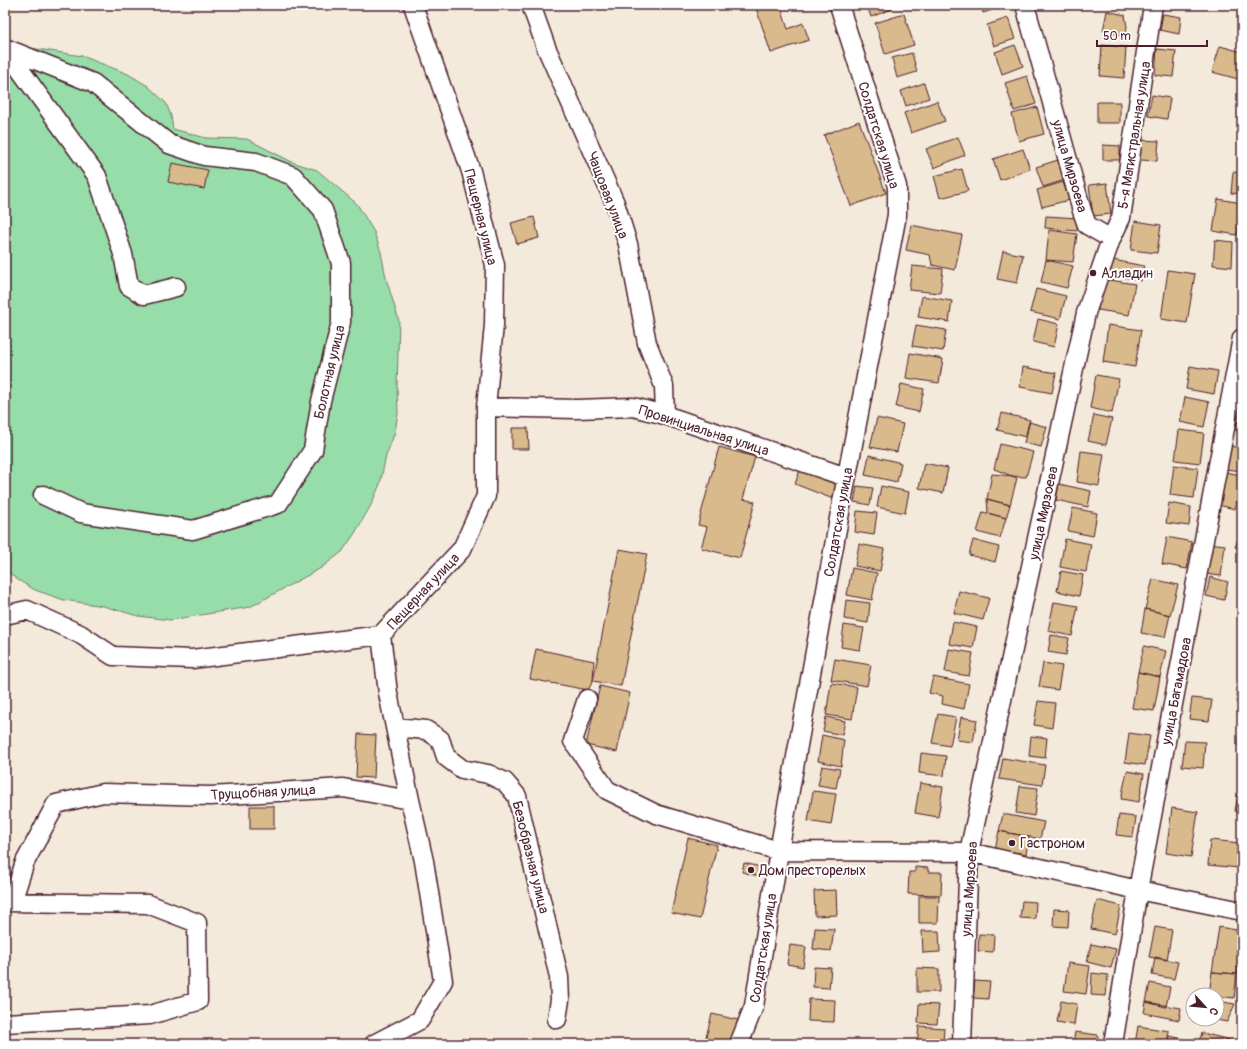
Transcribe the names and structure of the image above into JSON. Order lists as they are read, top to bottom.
{
  "streets": {
    "street": [
      "Солдатская улица",
      "5-я Магистральная улица",
      "улица Мирзоева",
      "Чащовая улица",
      "Пещерная улица",
      "Болотная улица",
      "Провинциальная улица",
      "улица Багамадова",
      "Трущобная улица",
      "Безобразная улица"
    ]
  },
  "crossings": [
    ["Солдатская улица", "Провинциальная улица"],
    ["5-я Магистральная улица", "улица Мирзоева"],
    ["Чащовая улица", "Провинциальная улица"],
    ["Пещерная улица", "Провинциальная улица"]
  ],
  "places": ["Алладин", "Гастроном", "Дом престорелых"],
  "scale_bar": "50 m",
  "north": "bottom right"
}
